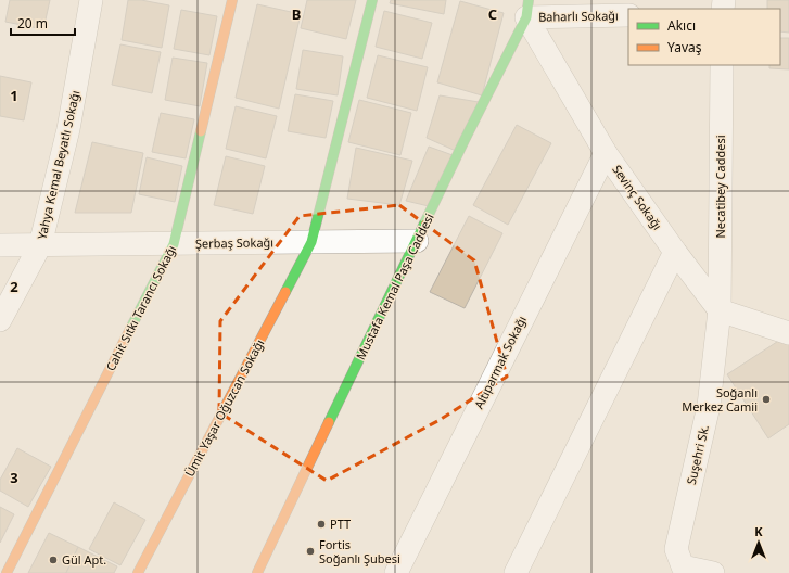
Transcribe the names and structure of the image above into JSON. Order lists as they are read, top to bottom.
{
  "streets": {
    "street": [
      "Baharlı Sokağı",
      "Yahya Kemal Beyatlı Sokağı",
      "Necatibey Caddesi",
      "Sevinç Sokağı",
      "Şerbaş Sokağı",
      "Mustafa Kemal Paşa Caddesi",
      "Cahit Sıtkı Tarancı Sokağı",
      "Altıparmak Sokağı",
      "Ümit Yaşar Oğuzcan Sokağı",
      "Suşehri Sk."
    ]
  },
  "crossings": [
    ["Baharlı Sokağı", "Sevinç Sokağı"],
    ["Baharlı Sokağı", "Mustafa Kemal Paşa Caddesi"],
    ["Yahya Kemal Beyatlı Sokağı", "Şerbaş Sokağı"],
    ["Necatibey Caddesi", "Sevinç Sokağı"],
    ["Necatibey Caddesi", "Suşehri Sk."],
    ["Sevinç Sokağı", "Mustafa Kemal Paşa Caddesi"],
    ["Sevinç Sokağı", "Altıparmak Sokağı"],
    ["Sevinç Sokağı", "Suşehri Sk."],
    ["Şerbaş Sokağı", "Mustafa Kemal Paşa Caddesi"],
    ["Şerbaş Sokağı", "Cahit Sıtkı Tarancı Sokağı"],
    ["Şerbaş Sokağı", "Ümit Yaşar Oğuzcan Sokağı"]
  ],
  "places": [
    "Soğanlı Merkez Camii",
    "PTT",
    "Fortis Soğanlı Şubesi",
    "Gül Apt."
  ],
  "legend": ["Akıcı", "Yavaş"],
  "scale_bar": "20 m",
  "north": "top",
  "grid": {
    "columns": ["B", "C"],
    "rows": ["1", "2", "3"]
  }
}
